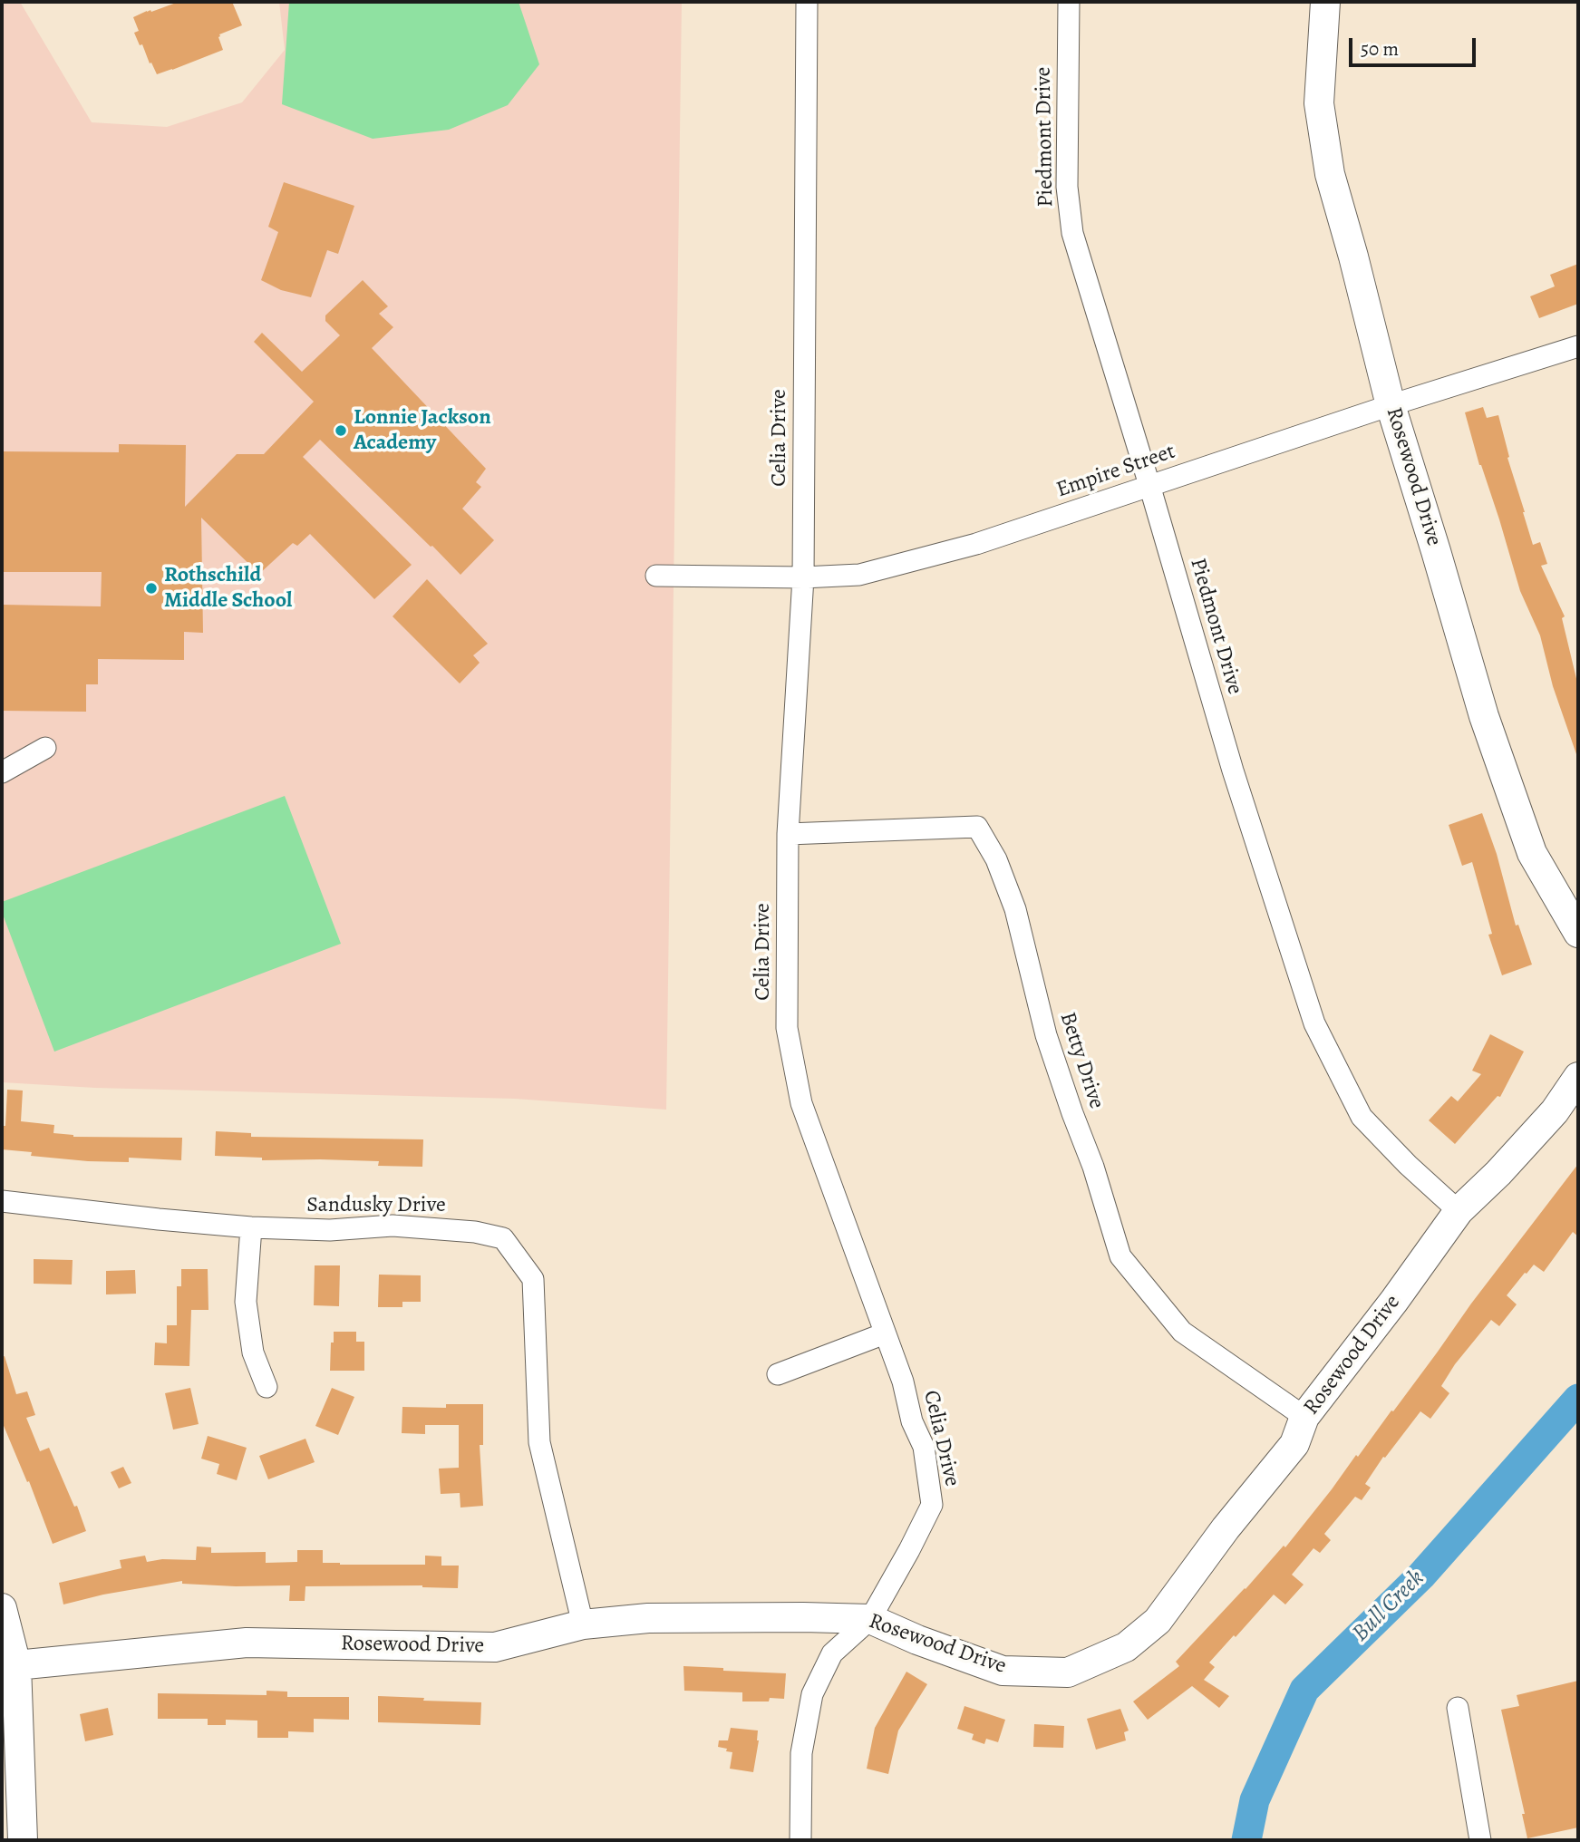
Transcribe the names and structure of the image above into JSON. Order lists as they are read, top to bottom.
{
  "streets": {
    "street": [
      "Piedmont Drive",
      "Celia Drive",
      "Empire Street",
      "Rosewood Drive",
      "Betty Drive",
      "Sandusky Drive"
    ]
  },
  "crossings": [
    ["Piedmont Drive", "Empire Street"],
    ["Piedmont Drive", "Rosewood Drive"],
    ["Celia Drive", "Empire Street"],
    ["Celia Drive", "Rosewood Drive"],
    ["Celia Drive", "Betty Drive"],
    ["Empire Street", "Rosewood Drive"],
    ["Rosewood Drive", "Betty Drive"],
    ["Rosewood Drive", "Sandusky Drive"]
  ],
  "water": ["Bull Creek"],
  "places": ["Lonnie Jackson Academy", "Rothschild Middle School"],
  "scale_bar": "50 m"
}
